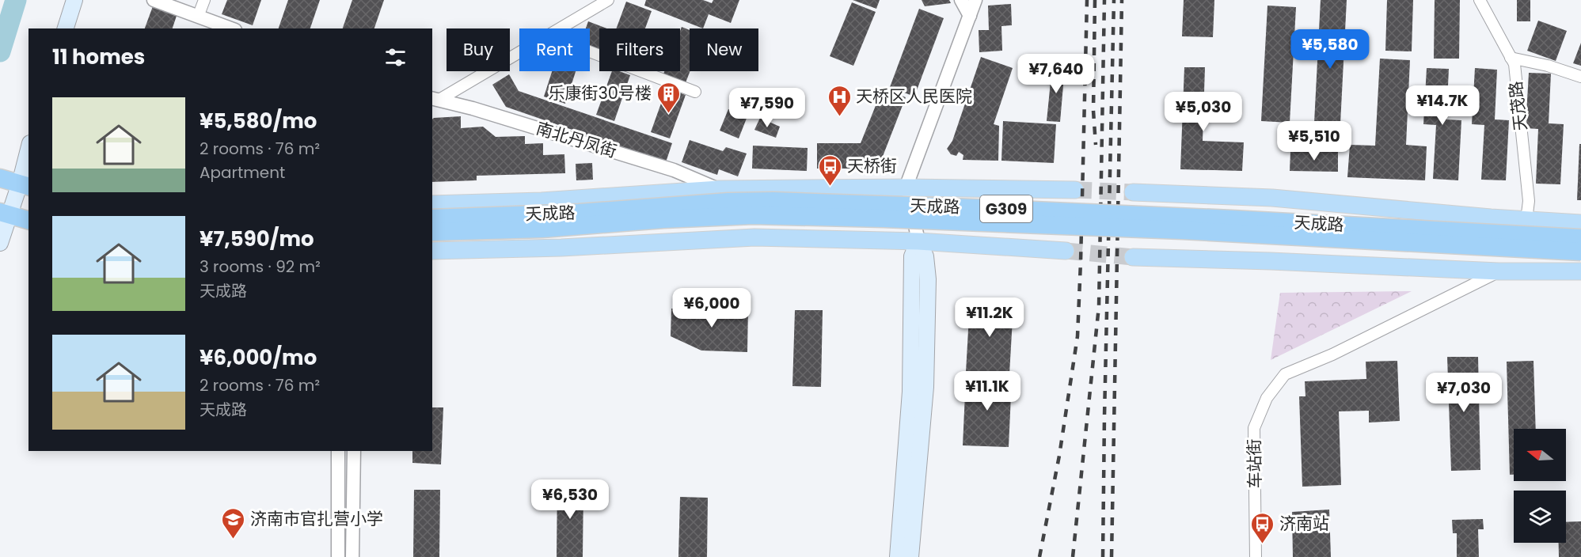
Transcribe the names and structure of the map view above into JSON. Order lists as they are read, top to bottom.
{
  "streets": {
    "highway": ["天成路", "G309"],
    "street": ["天茂路", "南北丹凤街", "车站街"]
  },
  "crossings": [
    ["天茂路", "天成路"],
    ["南北丹凤街", "天成路"]
  ],
  "places": {
    "building": ["乐康街30号楼"],
    "hospital": ["天桥区人民医院"],
    "bus stop": ["天桥街", "济南站"],
    "school or university": ["济南市官扎营小学"]
  },
  "north": "left",
  "page": {
    "chip": [
      "Buy",
      "Rent",
      "Filters",
      "New"
    ],
    "heading": "11 homes",
    "price": [
      "¥5,580",
      "¥7,640",
      "¥14.7K",
      "¥7,590",
      "¥5,030",
      "¥5,510",
      "¥6,000",
      "¥11.2K",
      "¥11.1K",
      "¥7,030",
      "¥6,530"
    ],
    "list": [
      {
        "name": "¥5,580/mo",
        "note": "2 rooms · 76 m² · Apartment"
      },
      {
        "name": "¥7,590/mo",
        "note": "3 rooms · 92 m² · 天成路"
      },
      {
        "name": "¥6,000/mo",
        "note": "2 rooms · 76 m² · 天成路"
      }
    ]
  }
}
